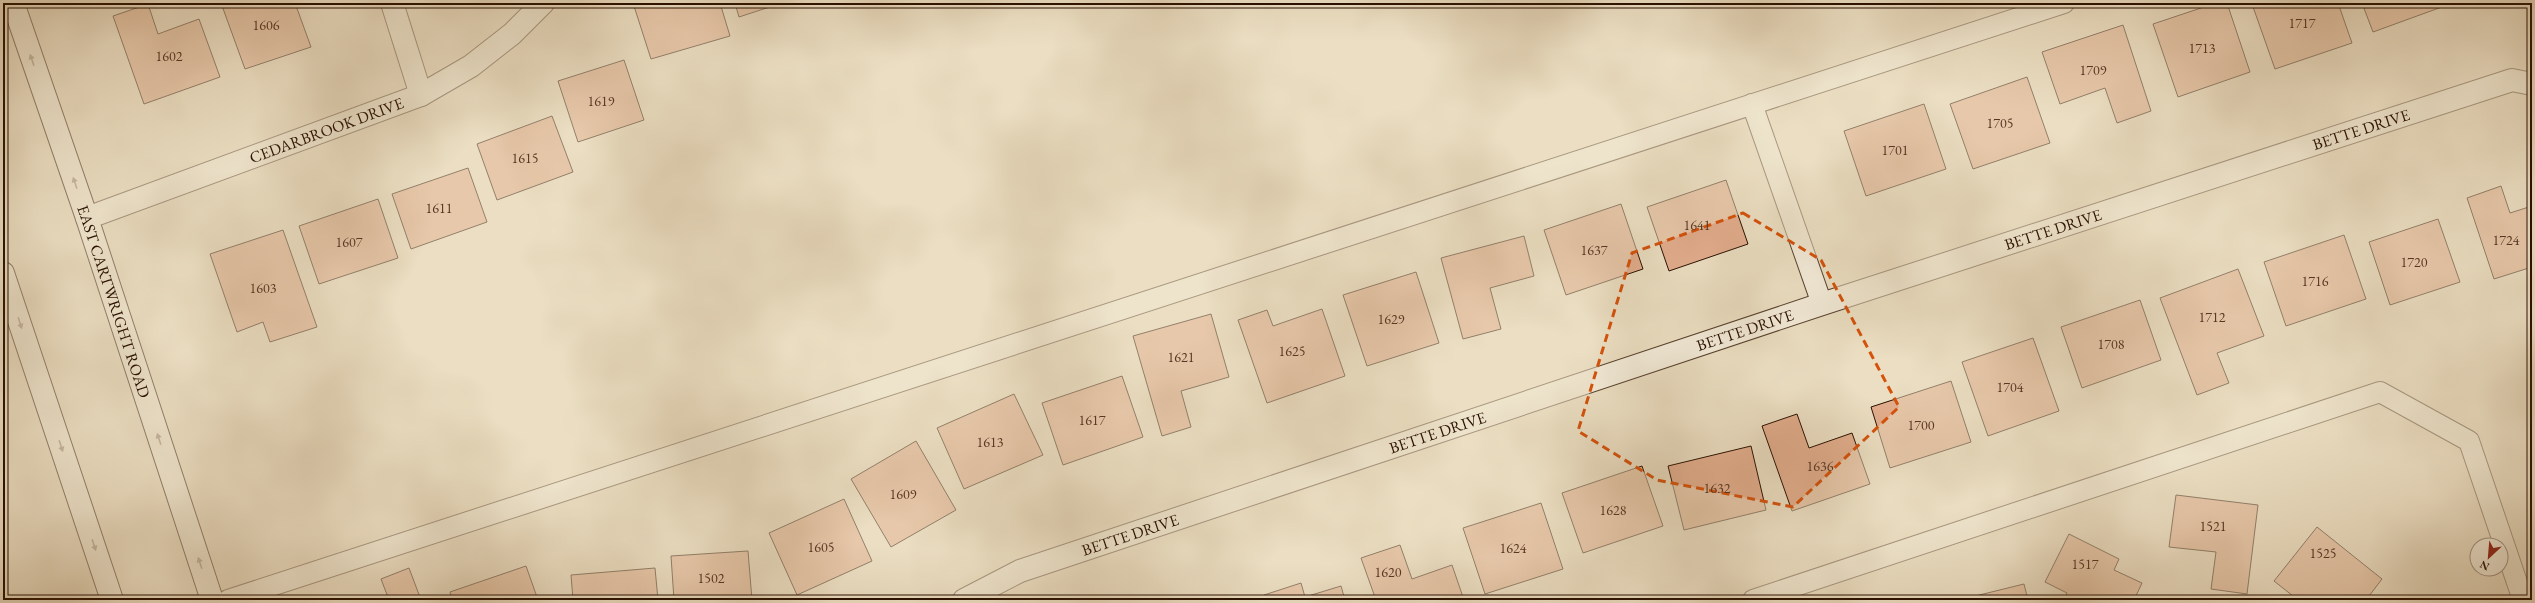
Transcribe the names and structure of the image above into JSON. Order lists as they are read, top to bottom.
{
  "streets": {
    "street": ["BETTE DRIVE", "CEDARBROOK DRIVE", "EAST CARTWRIGHT ROAD"]
  },
  "crossings": [
    ["CEDARBROOK DRIVE", "EAST CARTWRIGHT ROAD"]
  ],
  "house_numbers": [
    "1717",
    "1606",
    "1713",
    "1602",
    "1709",
    "1619",
    "1705",
    "1701",
    "1615",
    "1611",
    "1641",
    "1724",
    "1607",
    "1637",
    "1720",
    "1716",
    "1603",
    "1712",
    "1629",
    "1708",
    "1625",
    "1621",
    "1704",
    "1617",
    "1700",
    "1613",
    "1636",
    "1632",
    "1609",
    "1628",
    "1521",
    "1605",
    "1624",
    "1525",
    "1517",
    "1620",
    "1502"
  ],
  "north": "bottom left"
}
